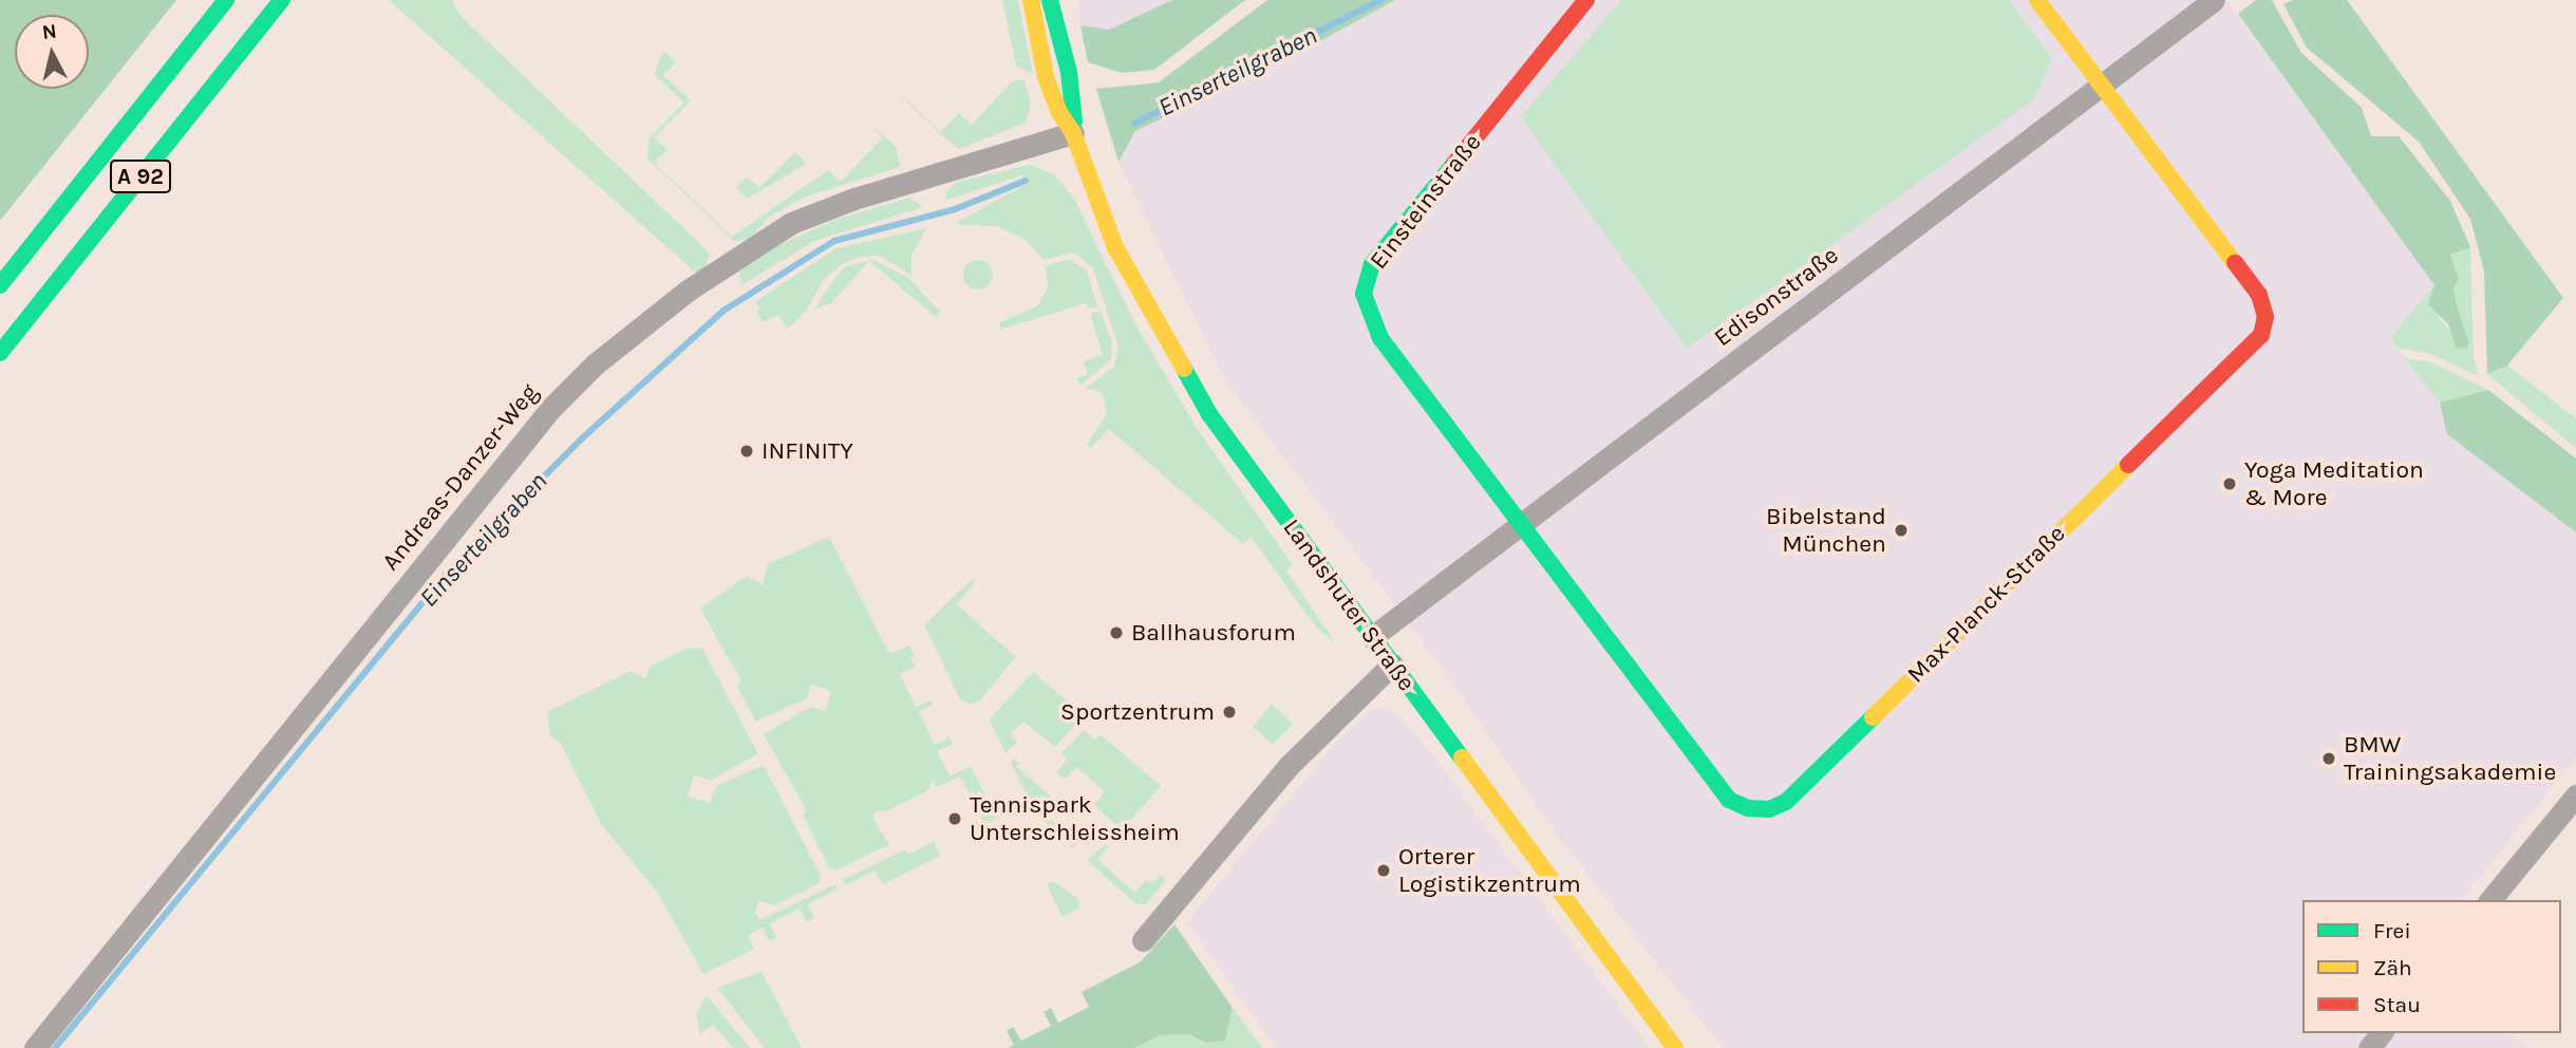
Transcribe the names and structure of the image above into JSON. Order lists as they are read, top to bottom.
{
  "streets": {
    "main road": [
      "A 92",
      "Einsteinstraße",
      "Max-Planck-Straße",
      "Landshuter Straße"
    ],
    "street": ["Edisonstraße", "Andreas-Danzer-Weg"]
  },
  "crossings": [
    ["Einsteinstraße", "Edisonstraße"],
    ["Einsteinstraße", "Max-Planck-Straße"],
    ["Edisonstraße", "Max-Planck-Straße"],
    ["Edisonstraße", "Landshuter Straße"],
    ["Andreas-Danzer-Weg", "Landshuter Straße"]
  ],
  "water": ["Einserteilgraben"],
  "places": [
    "INFINITY",
    "Yoga Meditation & More",
    "Bibelstand München",
    "Ballhausforum",
    "Sportzentrum",
    "BMW Trainingsakademie",
    "Tennispark Unterschleissheim",
    "Orterer Logistikzentrum"
  ],
  "legend": ["Frei", "Zäh", "Stau"],
  "north": "top"
}
